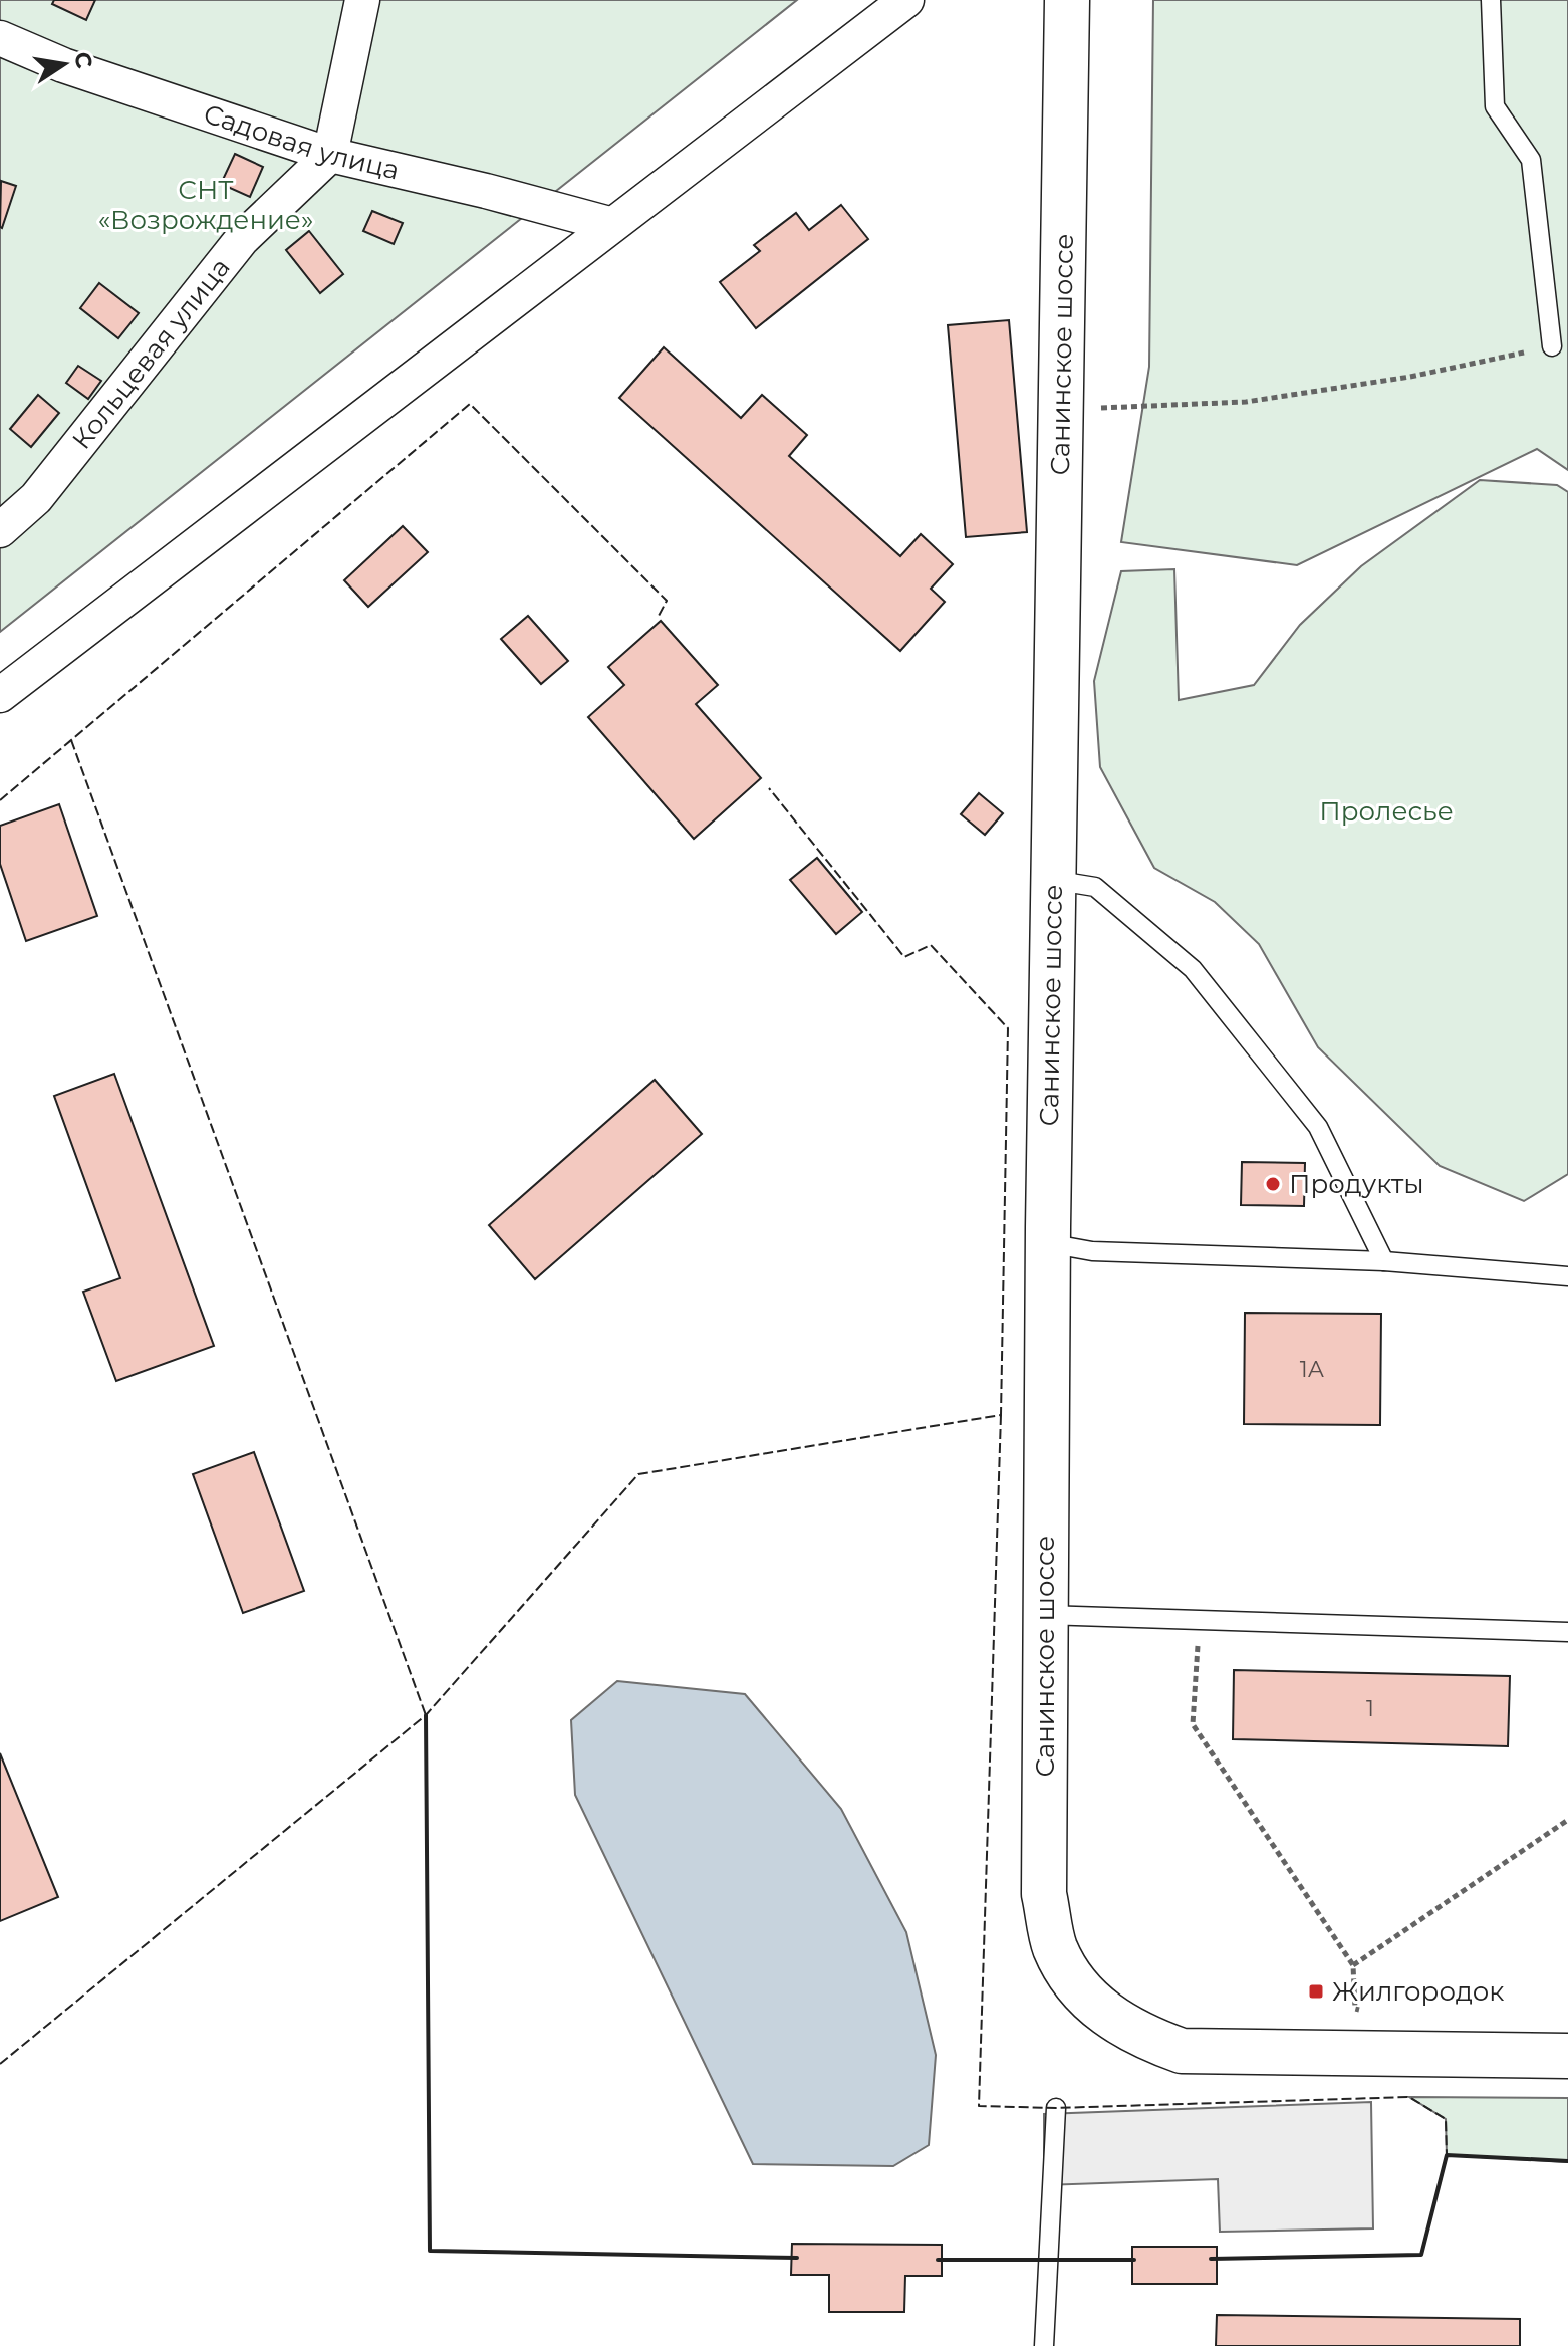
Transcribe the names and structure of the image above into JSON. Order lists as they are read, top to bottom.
{
  "streets": {
    "street": ["Садовая улица", "Кольцевая улица", "Санинское шоссе"]
  },
  "crossings": [
    ["Садовая улица", "Кольцевая улица"]
  ],
  "parks": ["СНТ «Возрождение»", "Пролесье"],
  "places": {
    "other": ["Продукты"],
    "transit": ["Жилгородок"]
  },
  "house_numbers": ["1А", "1"],
  "north": "right"
}
